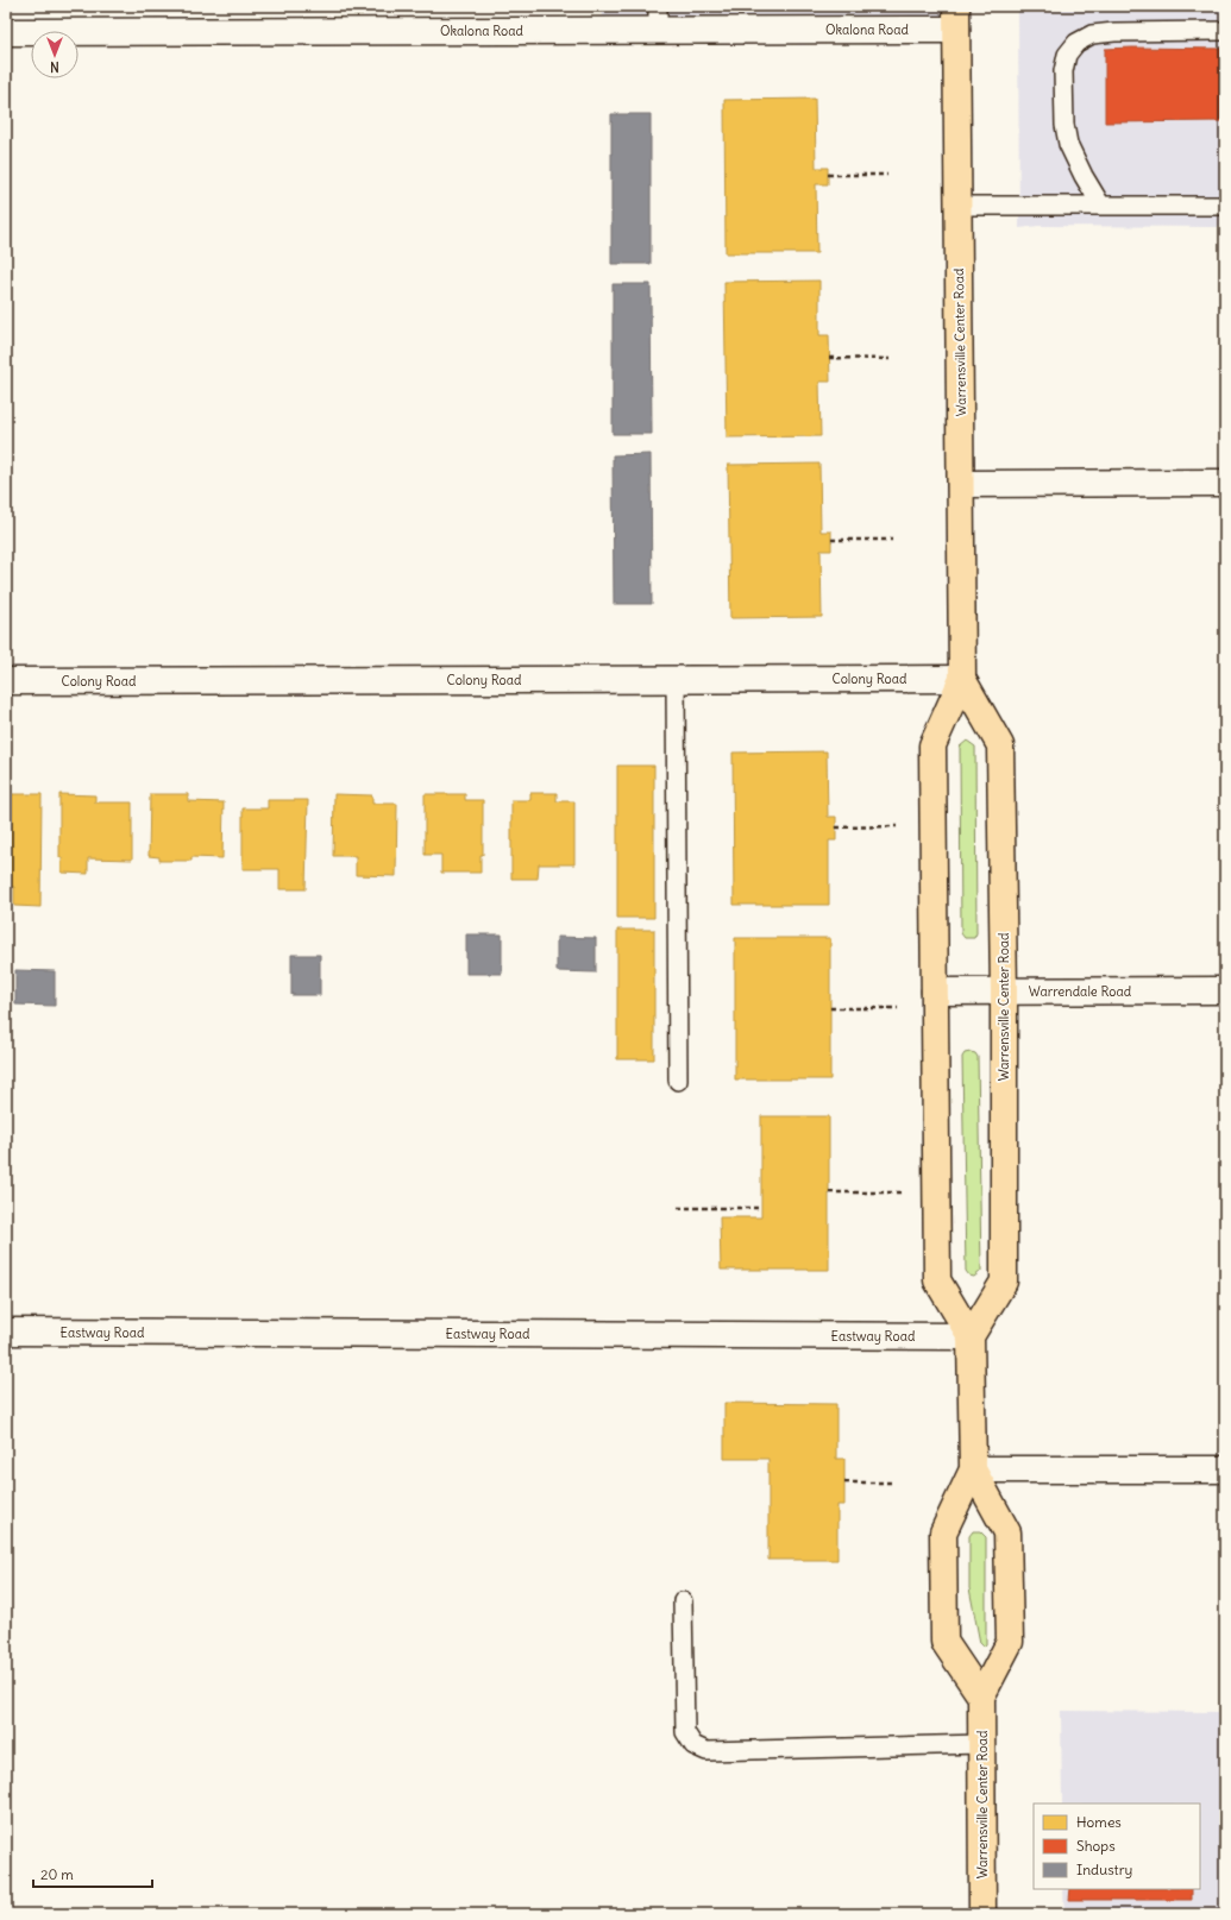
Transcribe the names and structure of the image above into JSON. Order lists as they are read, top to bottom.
{
  "streets": {
    "main road": ["Warrensville Center Road"],
    "street": [
      "Okalona Road",
      "Colony Road",
      "Warrendale Road",
      "Eastway Road"
    ]
  },
  "crossings": [
    ["Okalona Road", "Warrensville Center Road"],
    ["Warrensville Center Road", "Colony Road"],
    ["Warrensville Center Road", "Warrendale Road"],
    ["Warrensville Center Road", "Eastway Road"]
  ],
  "legend": ["Homes", "Shops", "Industry"],
  "scale_bar": "20 m",
  "north": "bottom"
}
